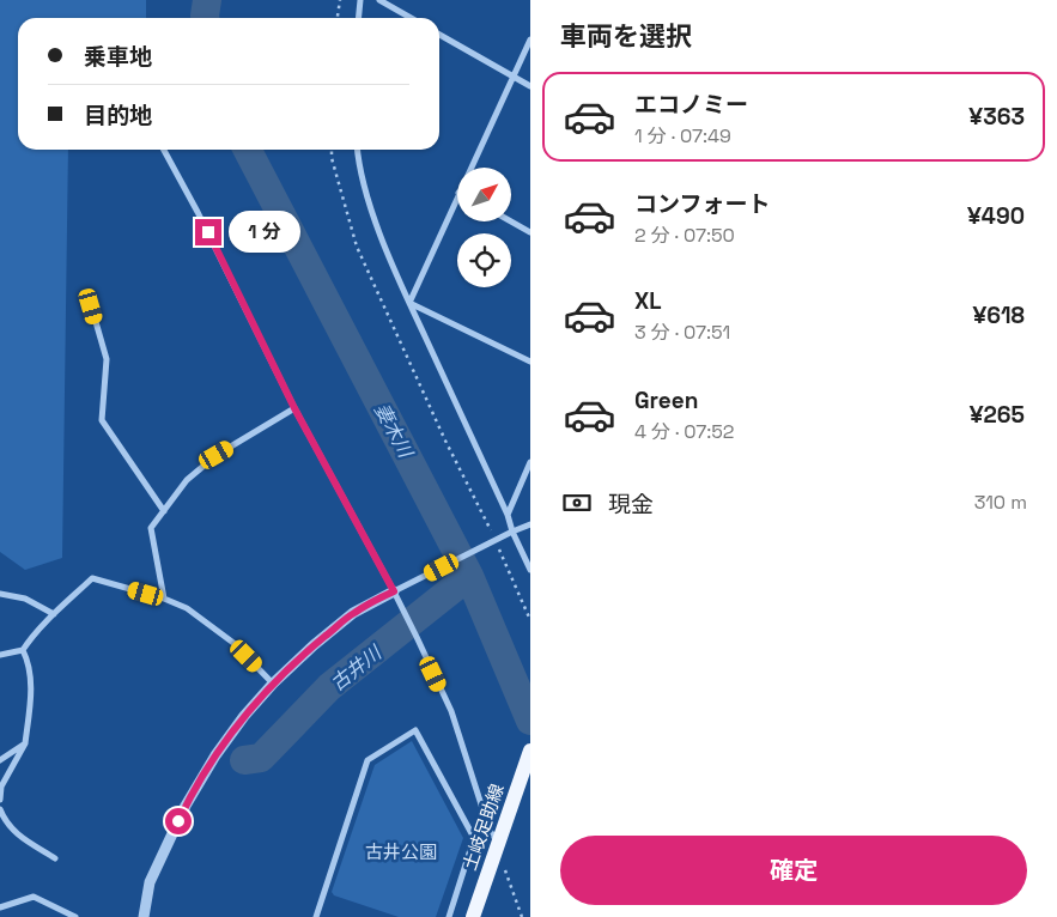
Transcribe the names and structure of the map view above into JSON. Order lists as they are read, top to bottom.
{
  "streets": {
    "main road": ["土岐足助線"]
  },
  "water": ["妻木川", "古井川"],
  "parks": ["古井公園"],
  "north": "top right",
  "page": {
    "heading": "車両を選択",
    "banner": ["乗車地", "目的地"],
    "list": [
      {
        "name": "エコノミー",
        "note": "1 分 · 07:49",
        "value": "¥363"
      },
      {
        "name": "コンフォート",
        "note": "2 分 · 07:50",
        "value": "¥490"
      },
      {
        "name": "XL",
        "note": "3 分 · 07:51",
        "value": "¥618"
      },
      {
        "name": "Green",
        "note": "4 分 · 07:52",
        "value": "¥265"
      }
    ],
    "bubble": "1 分",
    "pay": ["現金", "310 m"],
    "buttons": "確定"
  }
}
